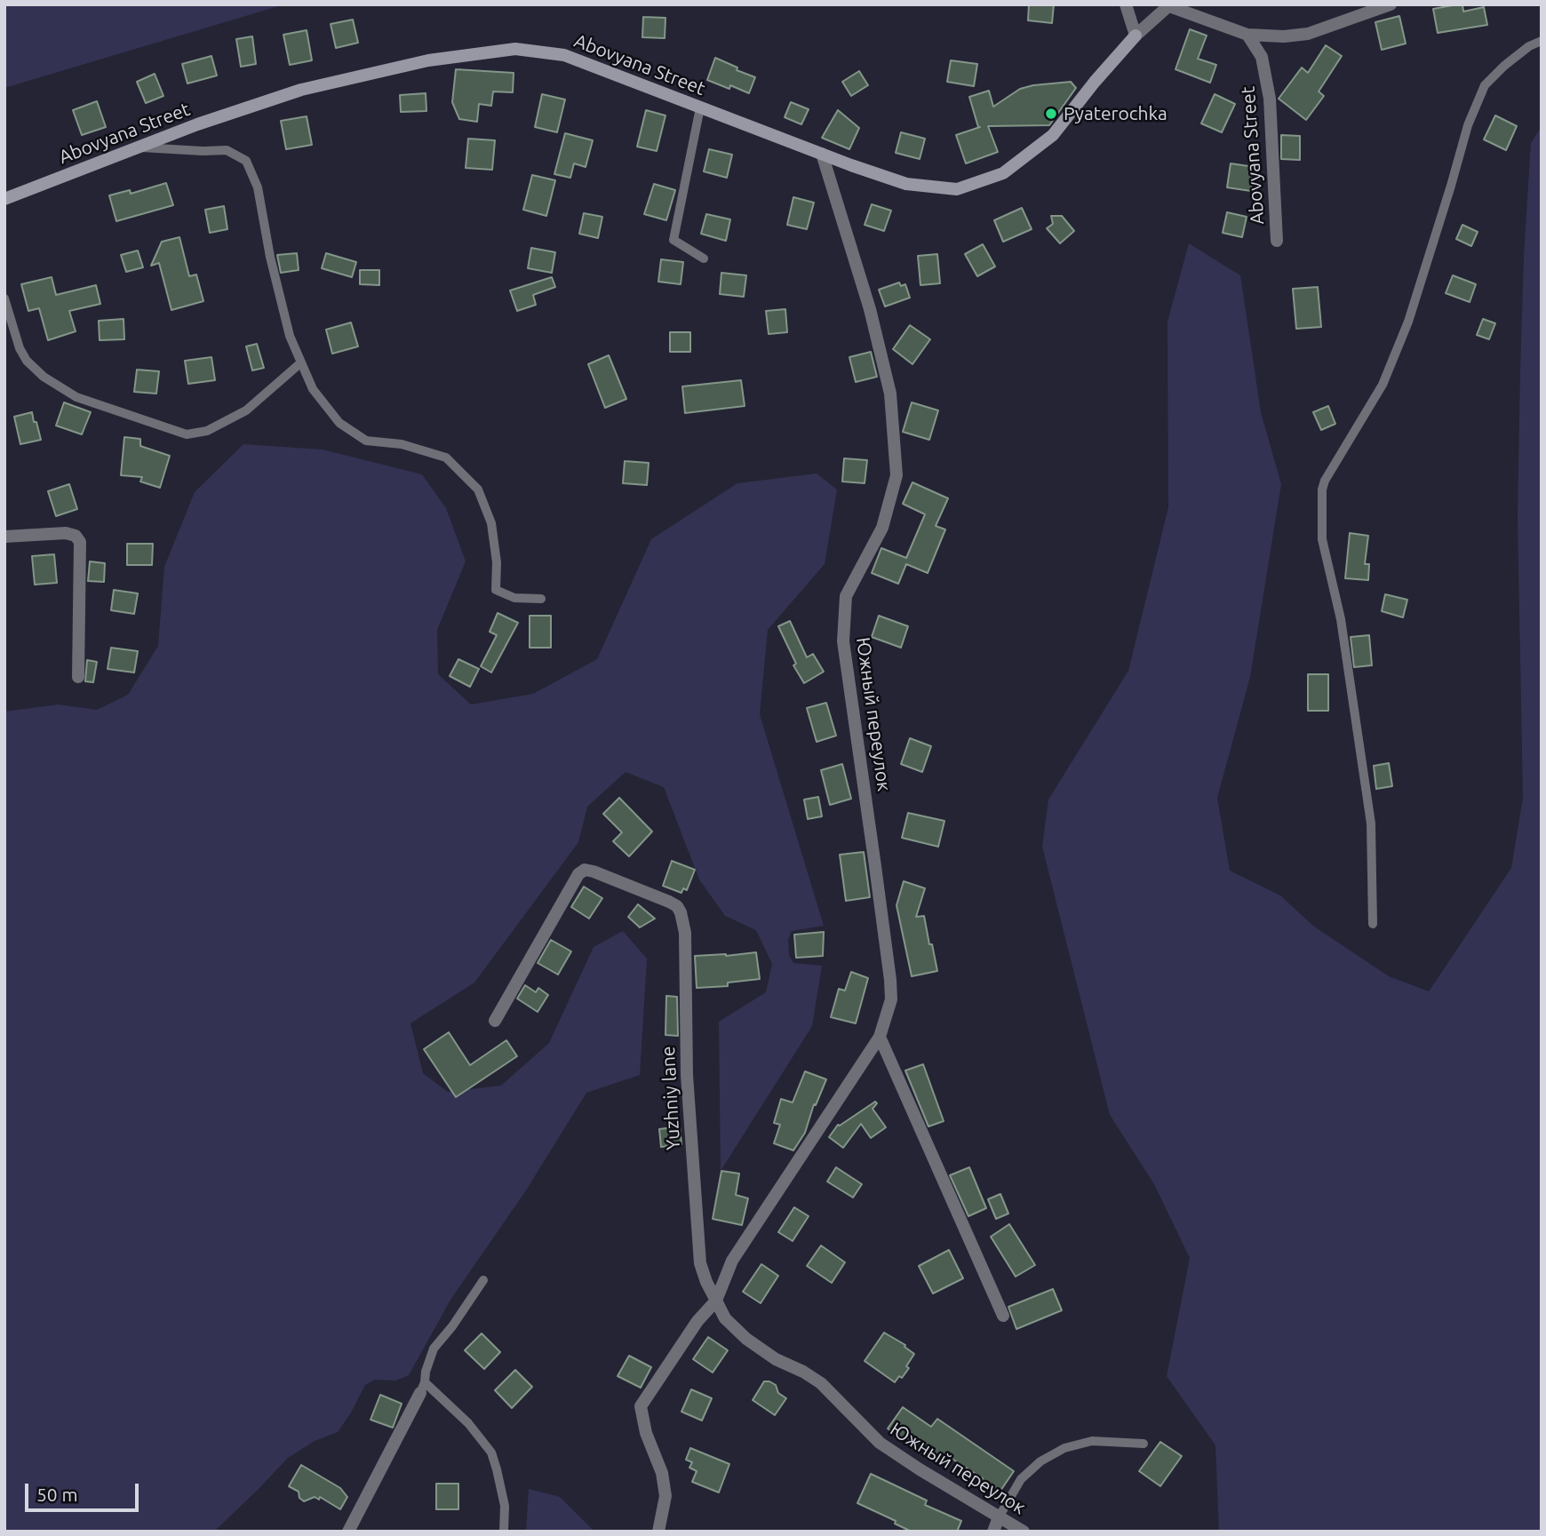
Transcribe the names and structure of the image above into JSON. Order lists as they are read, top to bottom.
{
  "streets": {
    "street": ["Abovyana Street", "Южный переулок", "Yuzhniy lane"]
  },
  "crossings": [
    ["Abovyana Street", "Южный переулок"],
    ["Южный переулок", "Yuzhniy lane"]
  ],
  "places": ["Pyaterochka"],
  "scale_bar": "50 m"
}
